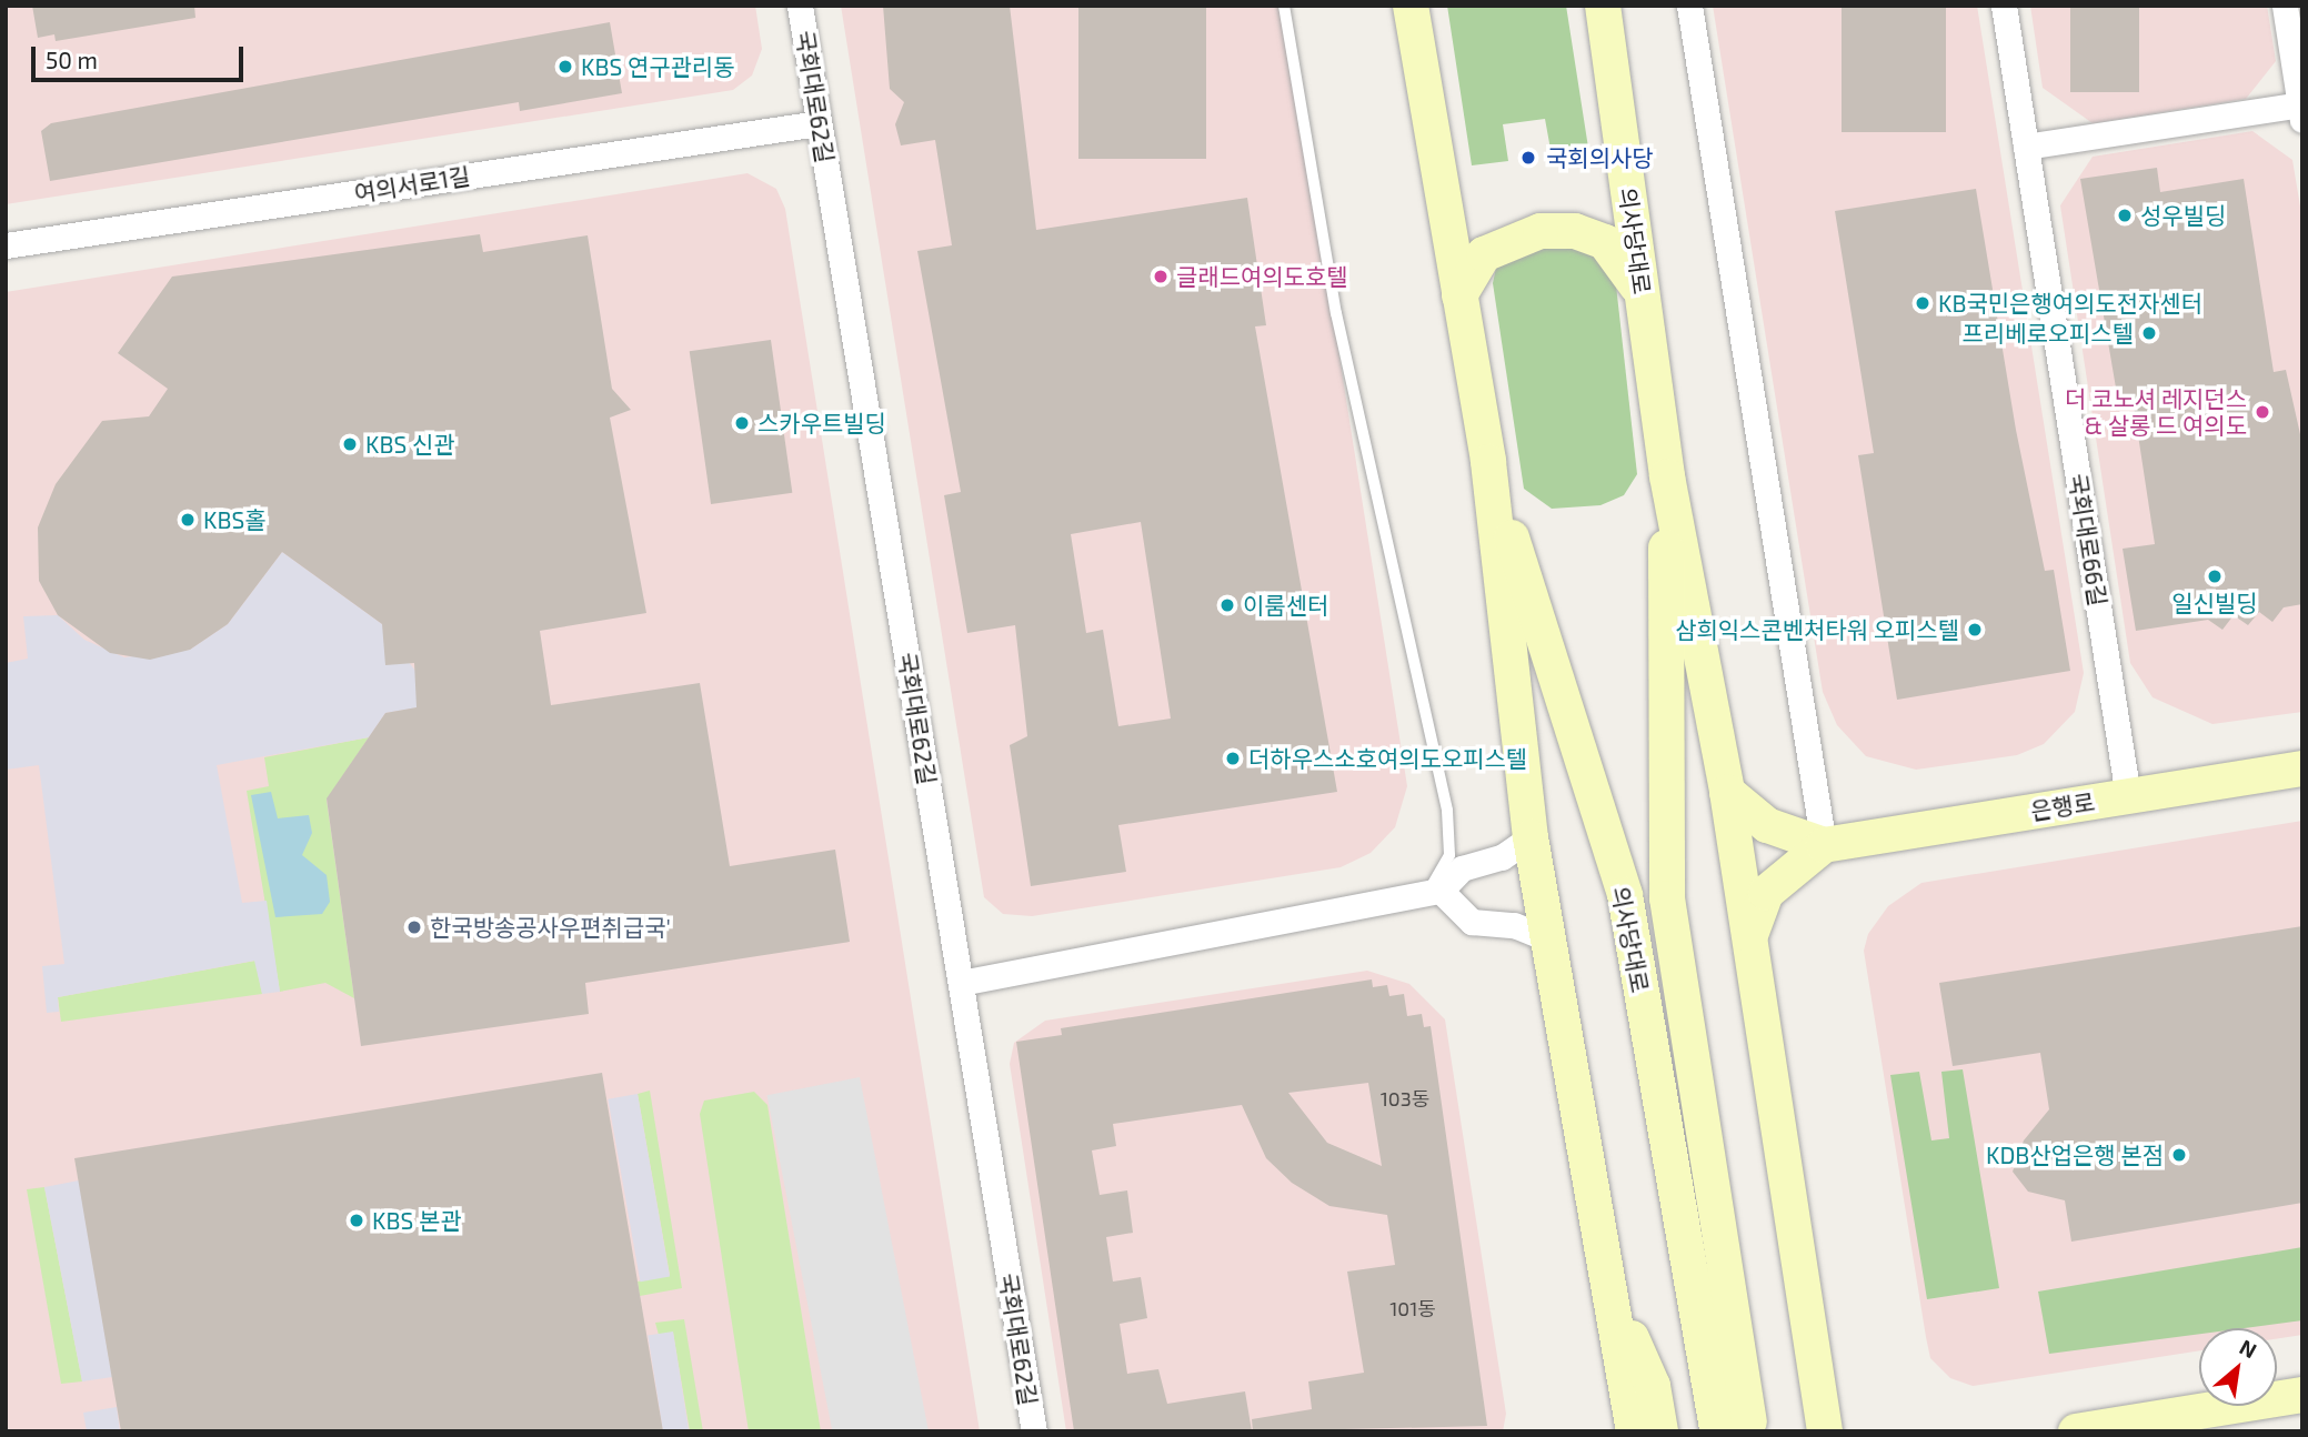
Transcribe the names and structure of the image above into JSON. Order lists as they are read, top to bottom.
{
  "streets": {
    "main road": ["의사당대로", "은행로"],
    "street": ["국회대로62길", "여의서로1길", "국회대로66길"]
  },
  "crossings": [
    ["국회대로62길", "여의서로1길"],
    ["국회대로66길", "은행로"]
  ],
  "places": [
    "KBS 연구관리동",
    "국회의사당",
    "성우빌딩",
    "글래드여의도호텔",
    "KB국민은행여의도전자센터",
    "프리베로오피스텔",
    "더 코노셔 레지던스 & 살롱 드 여의도",
    "스카우트빌딩",
    "KBS 신관",
    "KBS홀",
    "일신빌딩",
    "이룸센터",
    "삼희익스콘벤처타워 오피스텔",
    "더하우스소호여의도오피스텔",
    "한국방송공사우편취급국'",
    "KDB산업은행 본점",
    "KBS 본관"
  ],
  "house_numbers": ["103동", "101동"],
  "scale_bar": "50 m",
  "north": "top right"
}
